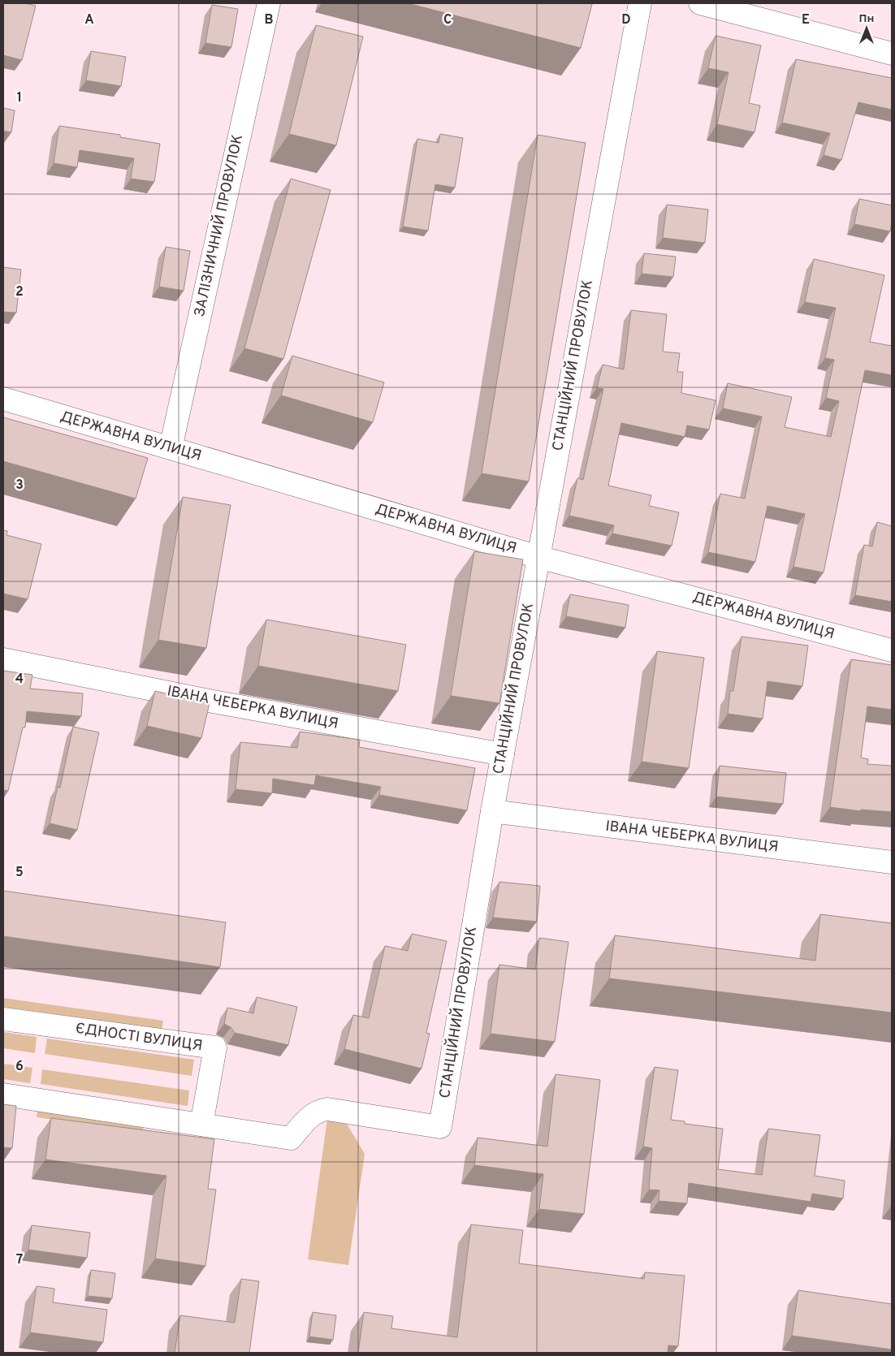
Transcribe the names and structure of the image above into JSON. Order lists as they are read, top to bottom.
{
  "streets": {
    "street": [
      "ЗАЛІЗНИЧНИЙ ПРОВУЛОК",
      "СТАНЦІЙНИЙ ПРОВУЛОК",
      "ДЕРЖАВНА ВУЛИЦЯ",
      "ІВАНА ЧЕБЕРКА ВУЛИЦЯ",
      "ЄДНОСТІ ВУЛИЦЯ"
    ]
  },
  "crossings": [
    ["ЗАЛІЗНИЧНИЙ ПРОВУЛОК", "ДЕРЖАВНА ВУЛИЦЯ"],
    ["СТАНЦІЙНИЙ ПРОВУЛОК", "ДЕРЖАВНА ВУЛИЦЯ"],
    ["СТАНЦІЙНИЙ ПРОВУЛОК", "ІВАНА ЧЕБЕРКА ВУЛИЦЯ"],
    ["СТАНЦІЙНИЙ ПРОВУЛОК", "ЄДНОСТІ ВУЛИЦЯ"]
  ],
  "north": "top",
  "grid": {
    "columns": [
      "A",
      "B",
      "C",
      "D",
      "E"
    ],
    "rows": [
      "1",
      "2",
      "3",
      "4",
      "5",
      "6",
      "7"
    ]
  }
}
